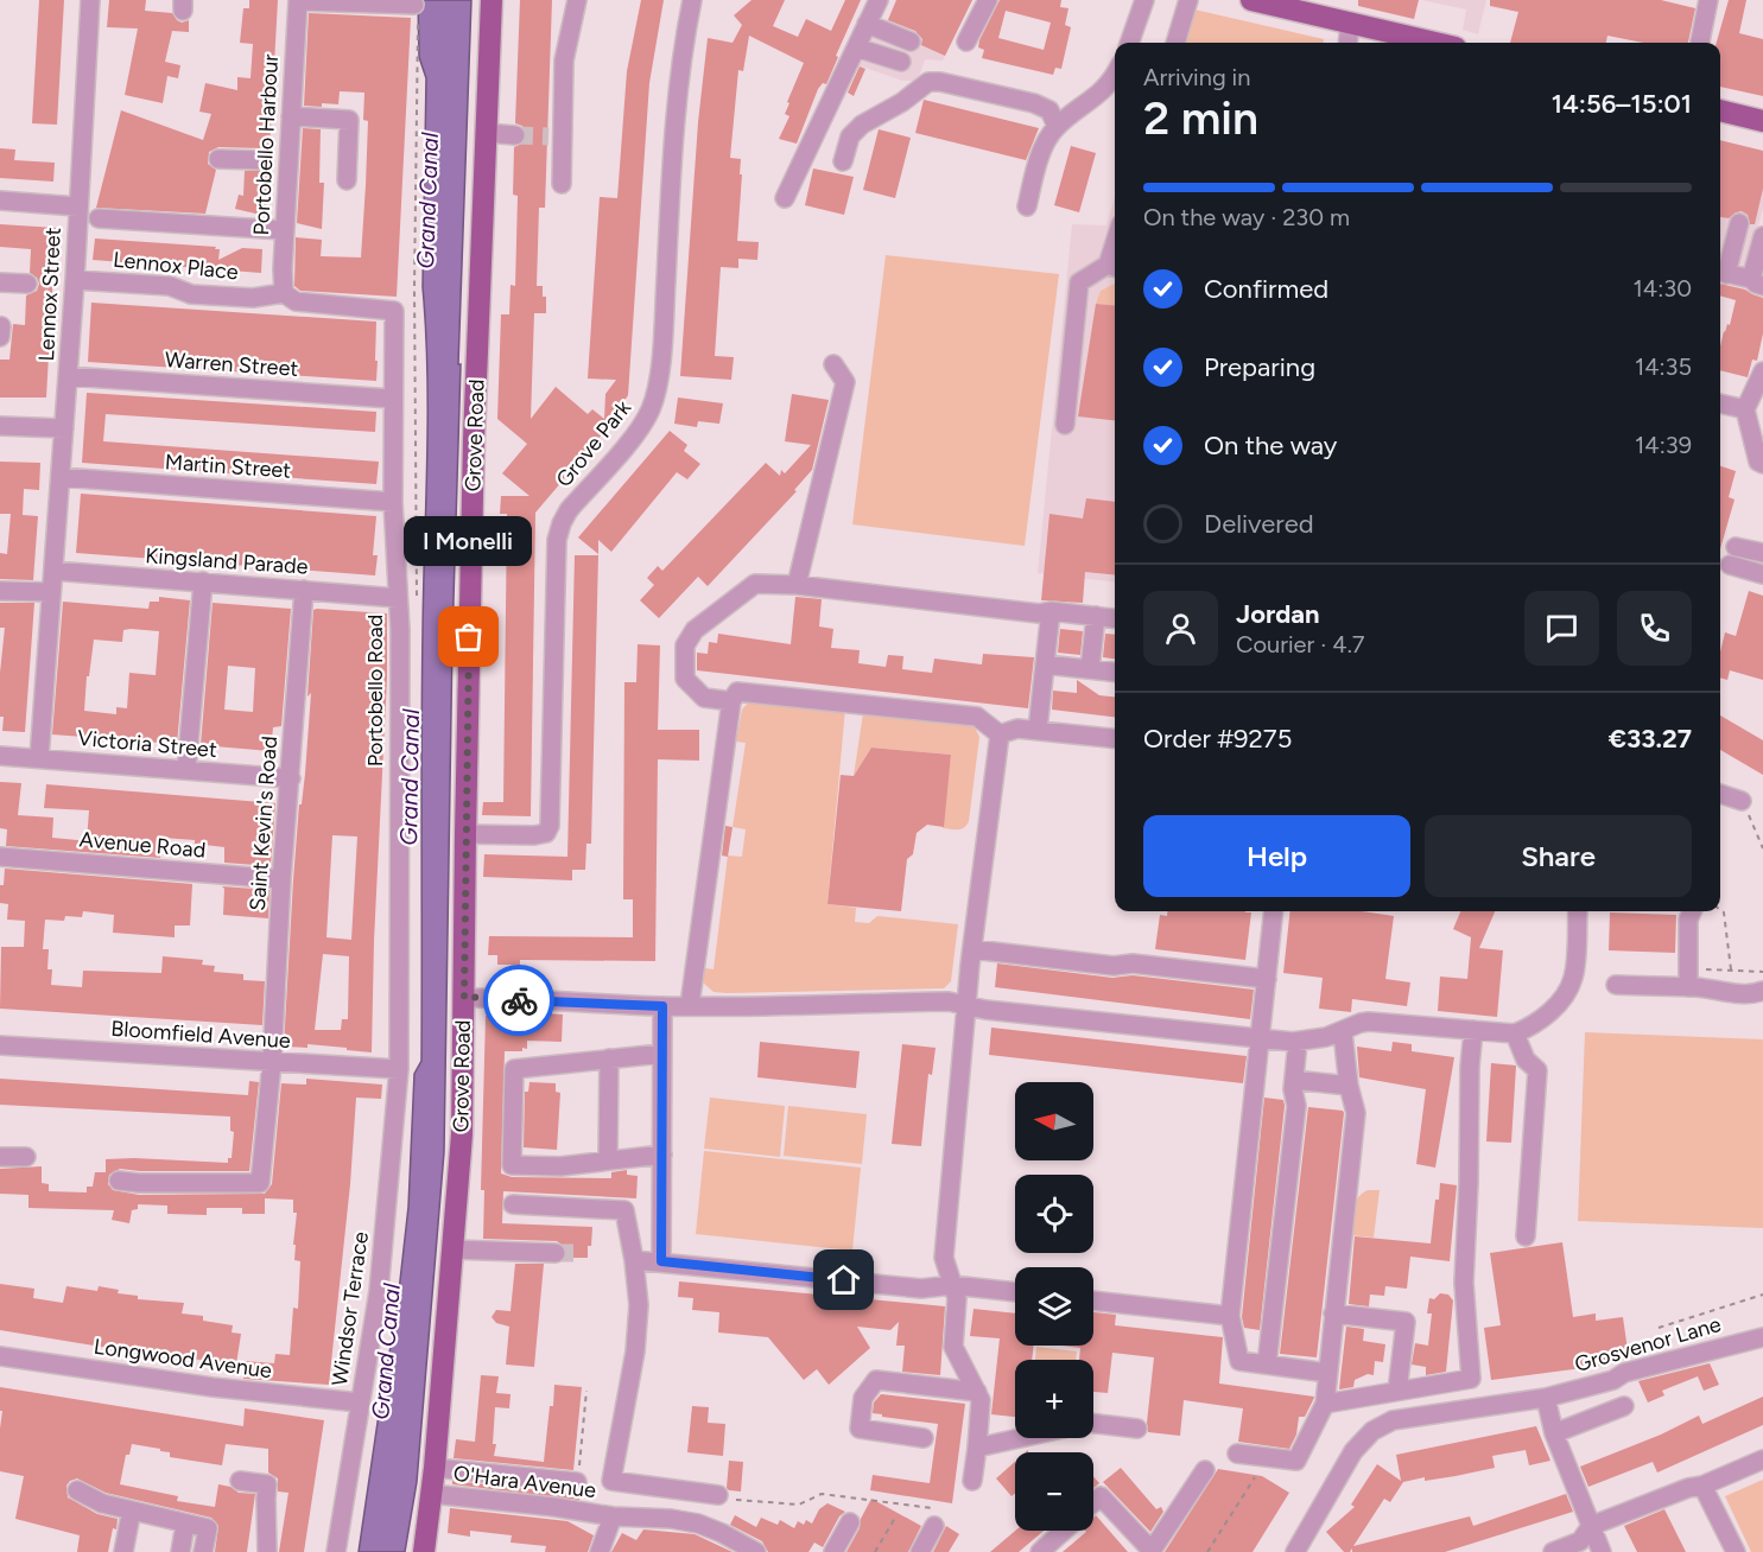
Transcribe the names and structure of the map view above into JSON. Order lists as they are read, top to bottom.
{
  "streets": {
    "main road": ["Grove Road"],
    "street": [
      "Portobello Harbour",
      "Lennox Place",
      "Lennox Street",
      "Warren Street",
      "Grove Park",
      "Martin Street",
      "Kingsland Parade",
      "Portobello Road",
      "Victoria Street",
      "Saint Kevin's Road",
      "Avenue Road",
      "Bloomfield Avenue",
      "Windsor Terrace",
      "Grosvenor Lane",
      "Longwood Avenue",
      "O'Hara Avenue"
    ]
  },
  "crossings": [
    ["Portobello Harbour", "Lennox Place"],
    ["Lennox Place", "Lennox Street"],
    ["Lennox Place", "Portobello Road"],
    ["Lennox Street", "Warren Street"],
    ["Lennox Street", "Martin Street"],
    ["Lennox Street", "Kingsland Parade"],
    ["Lennox Street", "Victoria Street"],
    ["Warren Street", "Portobello Road"],
    ["Grove Road", "Grove Park"],
    ["Grove Road", "O'Hara Avenue"],
    ["Martin Street", "Portobello Road"],
    ["Kingsland Parade", "Portobello Road"],
    ["Kingsland Parade", "Saint Kevin's Road"],
    ["Portobello Road", "Bloomfield Avenue"],
    ["Portobello Road", "Windsor Terrace"],
    ["Victoria Street", "Saint Kevin's Road"],
    ["Saint Kevin's Road", "Avenue Road"],
    ["Saint Kevin's Road", "Bloomfield Avenue"],
    ["Bloomfield Avenue", "Windsor Terrace"],
    ["Windsor Terrace", "Longwood Avenue"]
  ],
  "water": ["Grand Canal"],
  "places": ["I Monelli"],
  "north": "left",
  "page": {
    "heading": ["2 min", "Arriving in", "14:56–15:01"],
    "panel": [
      "Jordan",
      "Courier · 4.7",
      "Order #9275",
      "€33.27"
    ],
    "bar": "On the way · 230 m",
    "list": [
      ["Confirmed", "14:30"],
      ["Preparing", "14:35"],
      ["On the way", "14:39"],
      "Delivered"
    ],
    "bubble": "I Monelli",
    "buttons": ["Help", "Share"],
    "map_buttons": ["+", "−"]
  }
}
